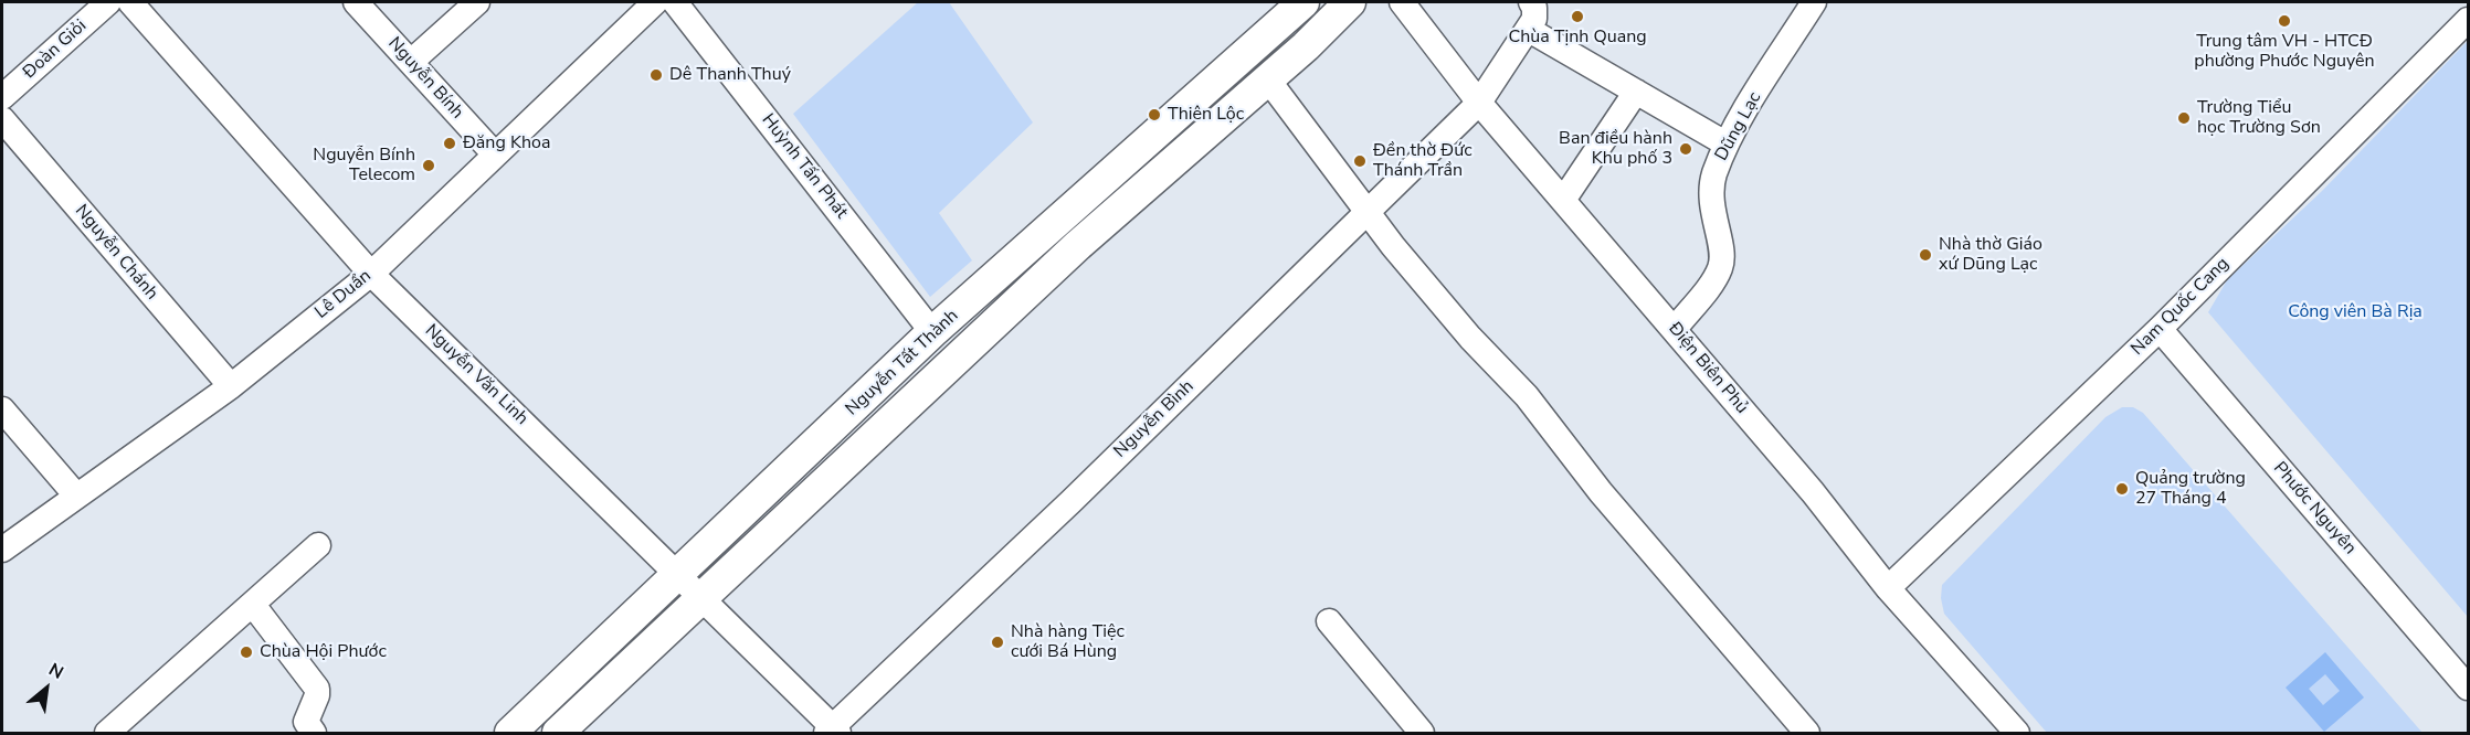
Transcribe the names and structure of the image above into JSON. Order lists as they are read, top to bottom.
{
  "streets": {
    "main road": ["Nguyễn Tất Thành"],
    "street": [
      "Đoàn Giỏi",
      "Nguyễn Bính",
      "Dũng Lạc",
      "Huỳnh Tấn Phát",
      "Nguyễn Chánh",
      "Lê Duẩn",
      "Nam Quốc Cang",
      "Điện Biên Phủ",
      "Nguyễn Văn Linh",
      "Nguyễn Bình",
      "Phước Nguyên"
    ]
  },
  "crossings": [
    ["Nguyễn Bính", "Lê Duẩn"],
    ["Dũng Lạc", "Điện Biên Phủ"],
    ["Huỳnh Tấn Phát", "Nguyễn Tất Thành"],
    ["Nguyễn Chánh", "Lê Duẩn"],
    ["Lê Duẩn", "Nguyễn Văn Linh"],
    ["Nam Quốc Cang", "Điện Biên Phủ"],
    ["Nam Quốc Cang", "Phước Nguyên"],
    ["Nguyễn Tất Thành", "Nguyễn Văn Linh"],
    ["Điện Biên Phủ", "Nguyễn Bình"],
    ["Nguyễn Văn Linh", "Nguyễn Bình"]
  ],
  "parks": ["Công viên Bà Rịa"],
  "places": [
    "Chùa Tịnh Quang",
    "Trung tâm VH - HTCĐ phường Phước Nguyên",
    "Dê Thanh Thuý",
    "Thiên Lộc",
    "Trường Tiểu học Trường Sơn",
    "Đăng Khoa",
    "Ban điều hành Khu phố 3",
    "Đền thờ Đức Thánh Trần",
    "Nguyễn Bính Telecom",
    "Nhà thờ Giáo xứ Dũng Lạc",
    "Quảng trường 27 Tháng 4",
    "Nhà hàng Tiệc cưới Bá Hùng",
    "Chùa Hội Phước"
  ],
  "north": "top right"
}
